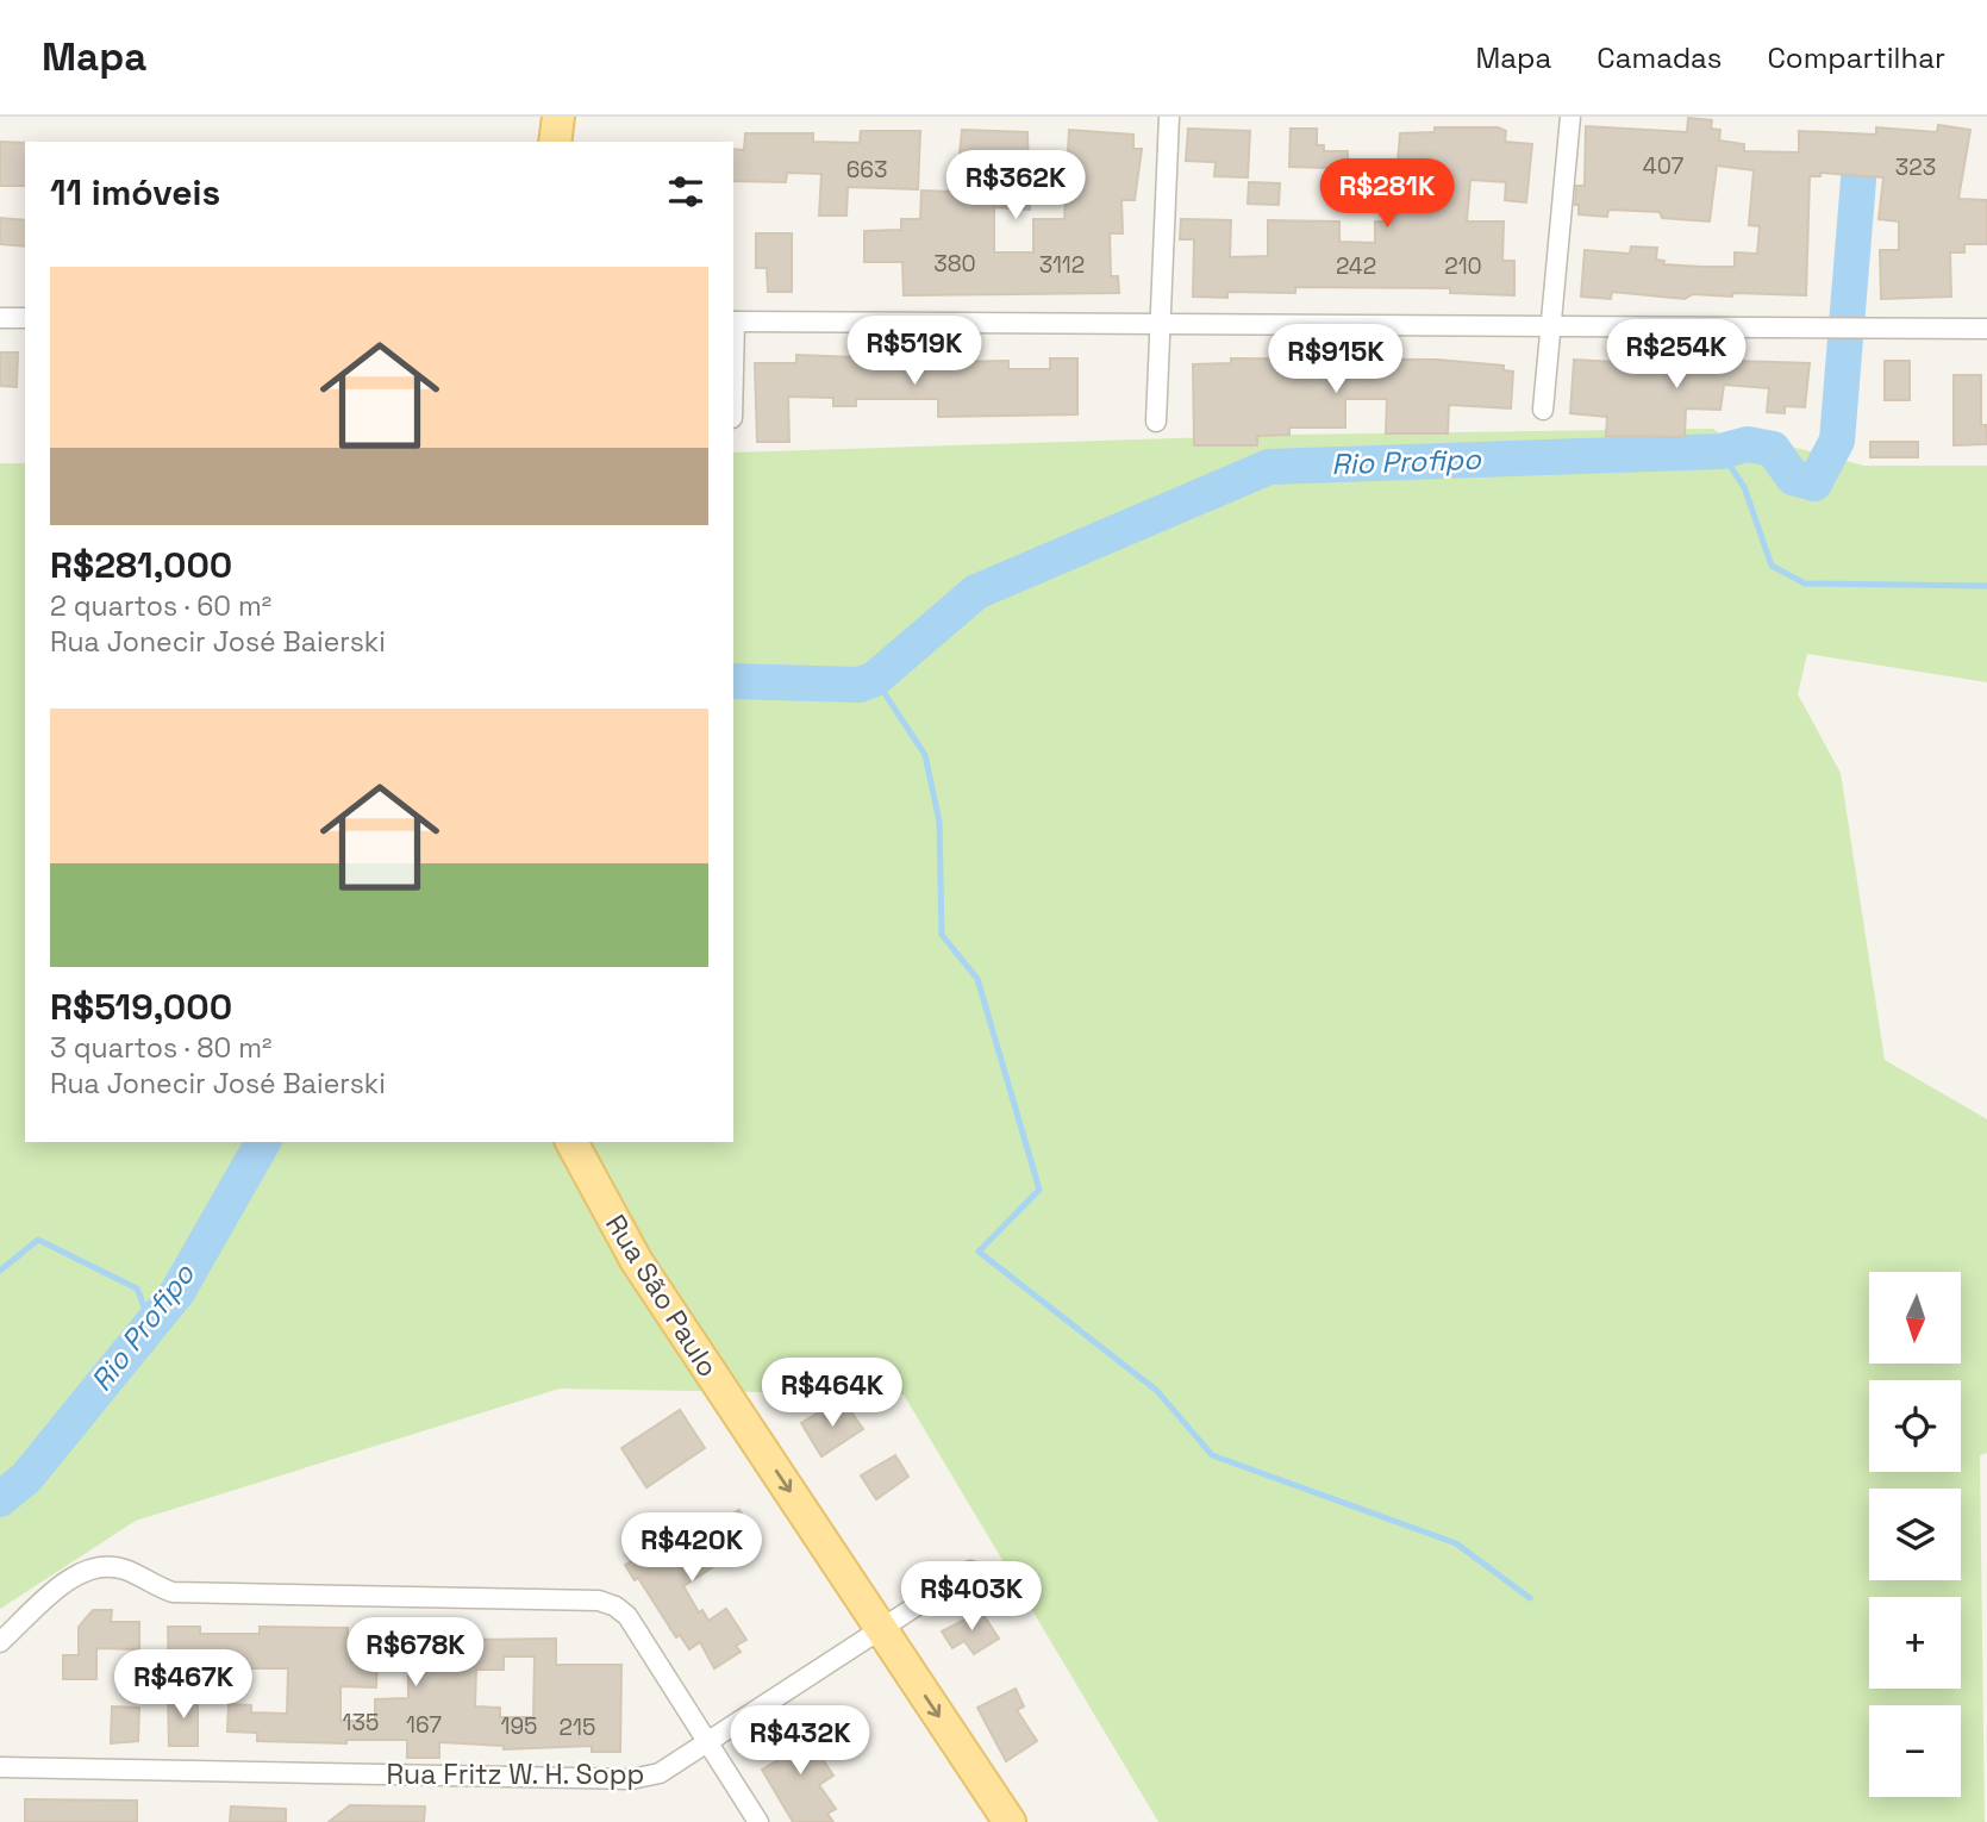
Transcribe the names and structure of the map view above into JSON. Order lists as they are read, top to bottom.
{
  "streets": {
    "main road": ["Rua São Paulo"],
    "street": ["Rua Fritz W. H. Sopp"]
  },
  "crossings": [
    ["Rua São Paulo", "Rua Fritz W. H. Sopp"]
  ],
  "one_way": ["Rua São Paulo"],
  "water": ["Rio Profipo"],
  "house_numbers": [
    "407",
    "323",
    "663",
    "380",
    "3112",
    "242",
    "210",
    "135",
    "167",
    "195",
    "215"
  ],
  "north": "bottom",
  "page": {
    "header": "Mapa",
    "nav": ["Mapa", "Camadas", "Compartilhar"],
    "heading": "11 imóveis",
    "price": [
      "R$362K",
      "R$281K",
      "R$519K",
      "R$254K",
      "R$915K",
      "R$464K",
      "R$420K",
      "R$403K",
      "R$678K",
      "R$467K",
      "R$432K"
    ],
    "list": [
      {
        "name": "R$281,000",
        "note": "2 quartos · 60 m² · Rua Jonecir José Baierski"
      },
      {
        "name": "R$519,000",
        "note": "3 quartos · 80 m² · Rua Jonecir José Baierski"
      }
    ],
    "map_buttons": ["+", "−"]
  }
}
